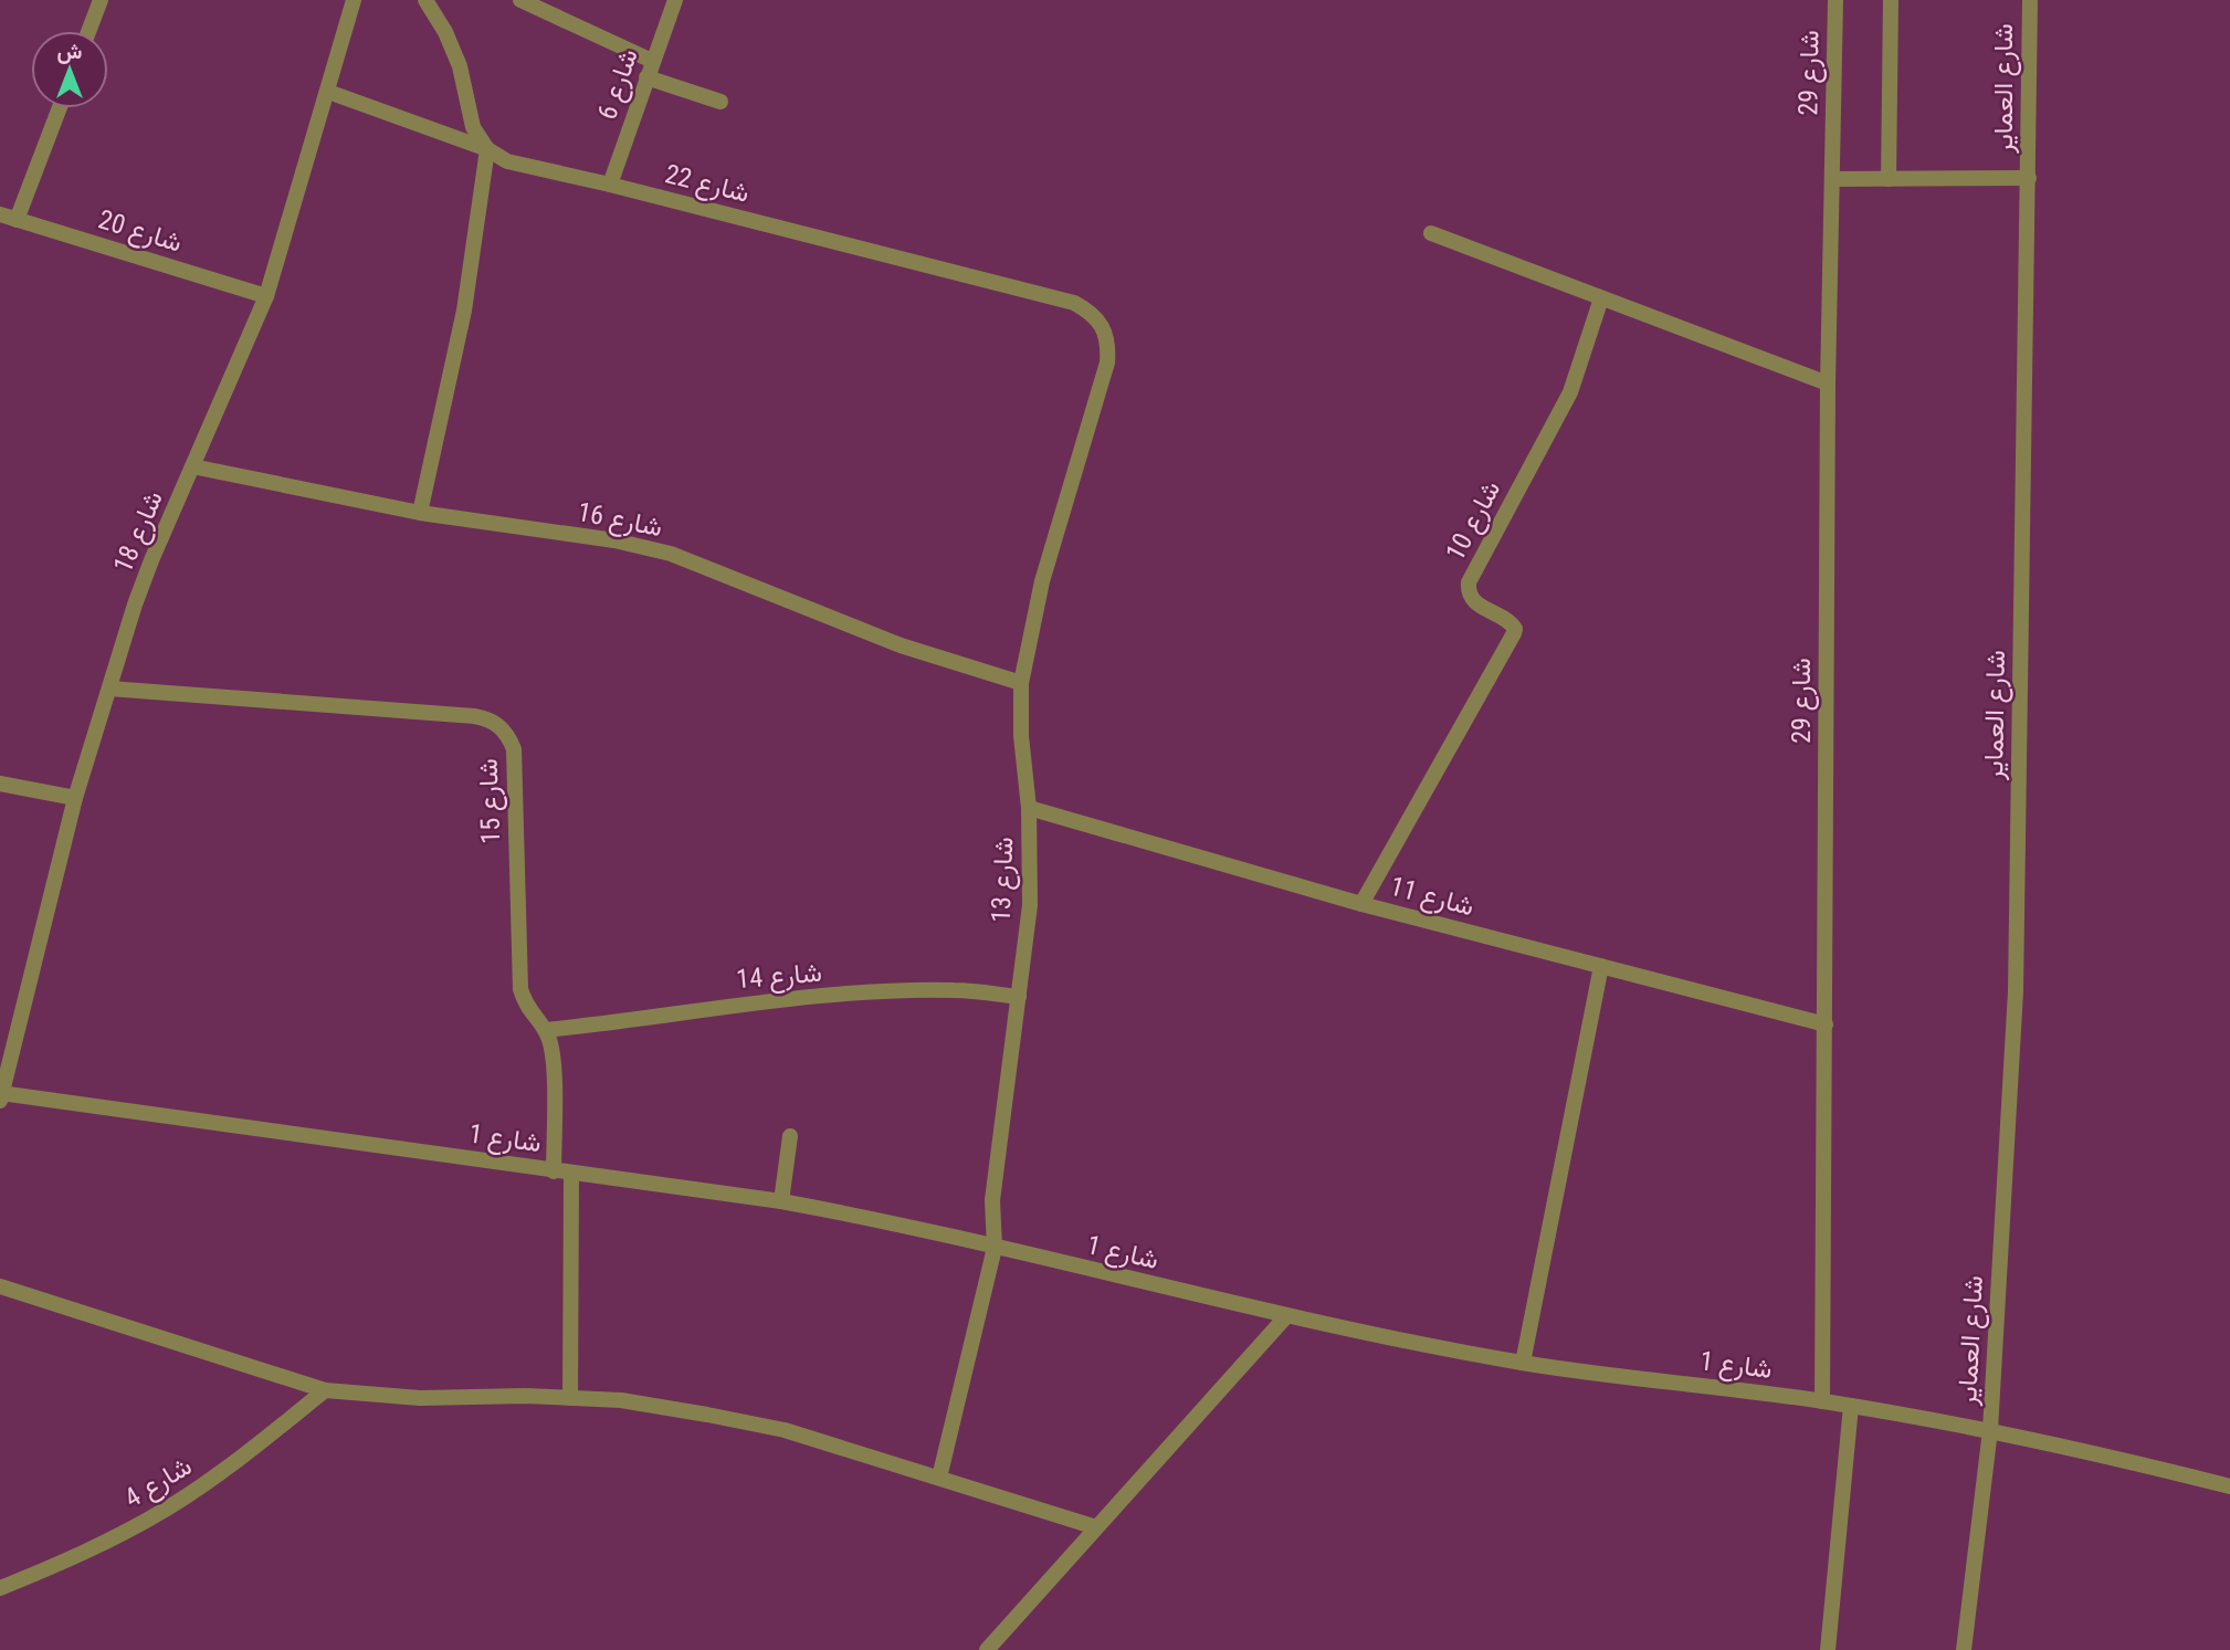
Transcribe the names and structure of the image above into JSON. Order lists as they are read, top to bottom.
{
  "streets": {
    "street": [
      "شارع 29",
      "شارع 6",
      "شارع العماير",
      "شارع 22",
      "شارع 20",
      "شارع 16",
      "شارع 10",
      "شارع 18",
      "شارع 15",
      "شارع 13",
      "شارع 11",
      "شارع 14",
      "شارع 1",
      "شارع 4"
    ]
  },
  "crossings": [
    ["شارع 29", "شارع 11"],
    ["شارع 29", "شارع 1"],
    ["شارع 6", "شارع 22"],
    ["شارع العماير", "شارع 1"],
    ["شارع 22", "شارع 18"],
    ["شارع 22", "شارع 13"],
    ["شارع 20", "شارع 18"],
    ["شارع 16", "شارع 18"],
    ["شارع 16", "شارع 13"],
    ["شارع 10", "شارع 11"],
    ["شارع 18", "شارع 15"],
    ["شارع 18", "شارع 1"],
    ["شارع 15", "شارع 14"],
    ["شارع 15", "شارع 1"],
    ["شارع 13", "شارع 11"],
    ["شارع 13", "شارع 14"],
    ["شارع 13", "شارع 1"]
  ],
  "north": "top"
}
